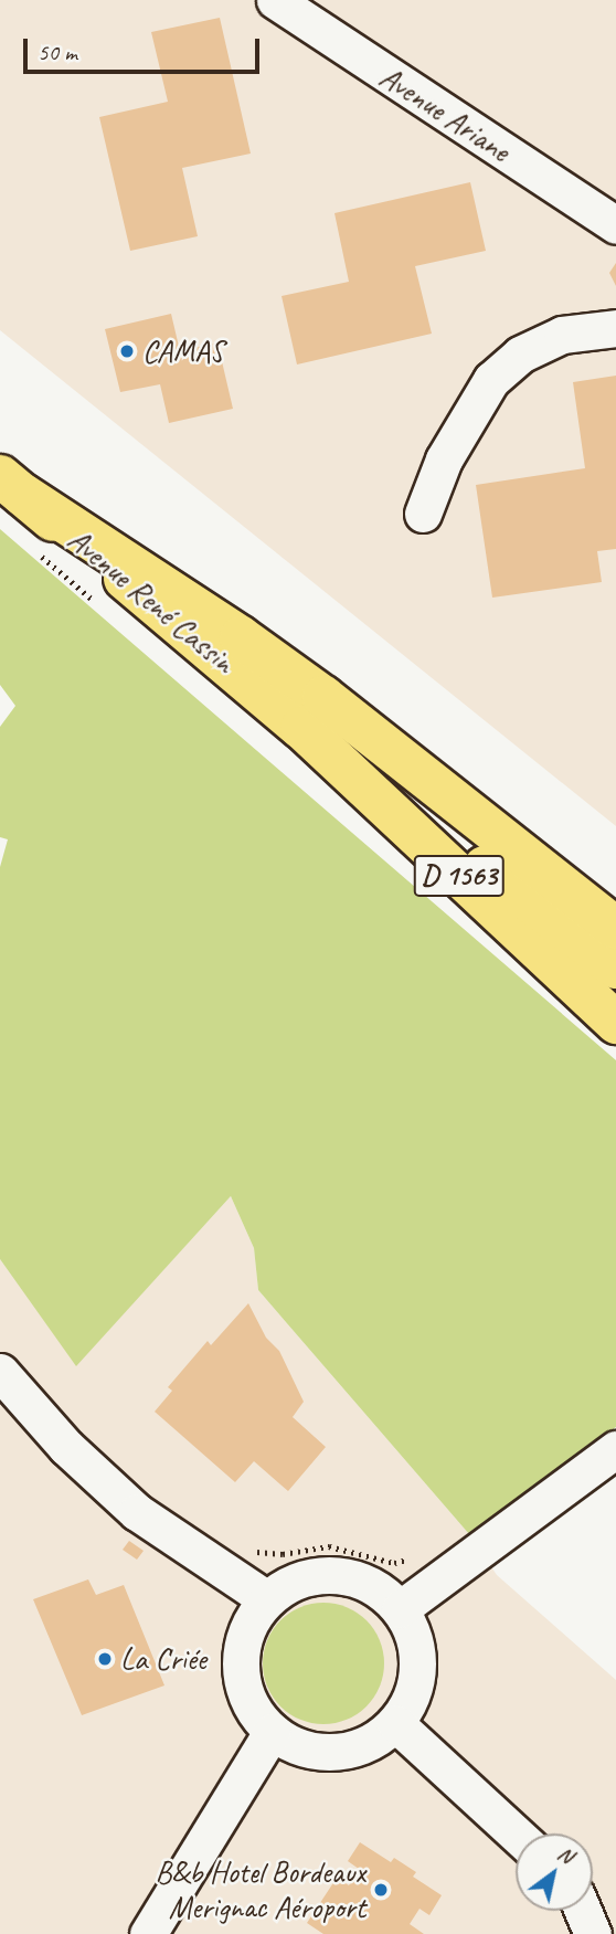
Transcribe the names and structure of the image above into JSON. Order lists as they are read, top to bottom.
{
  "streets": {
    "main road": ["Avenue René Cassin", "D 1563"],
    "street": ["Avenue Ariane"]
  },
  "places": ["CAMAS", "La Criée", "B&b Hotel Bordeaux Merignac Aéroport"],
  "scale_bar": "50 m",
  "north": "top right"
}
